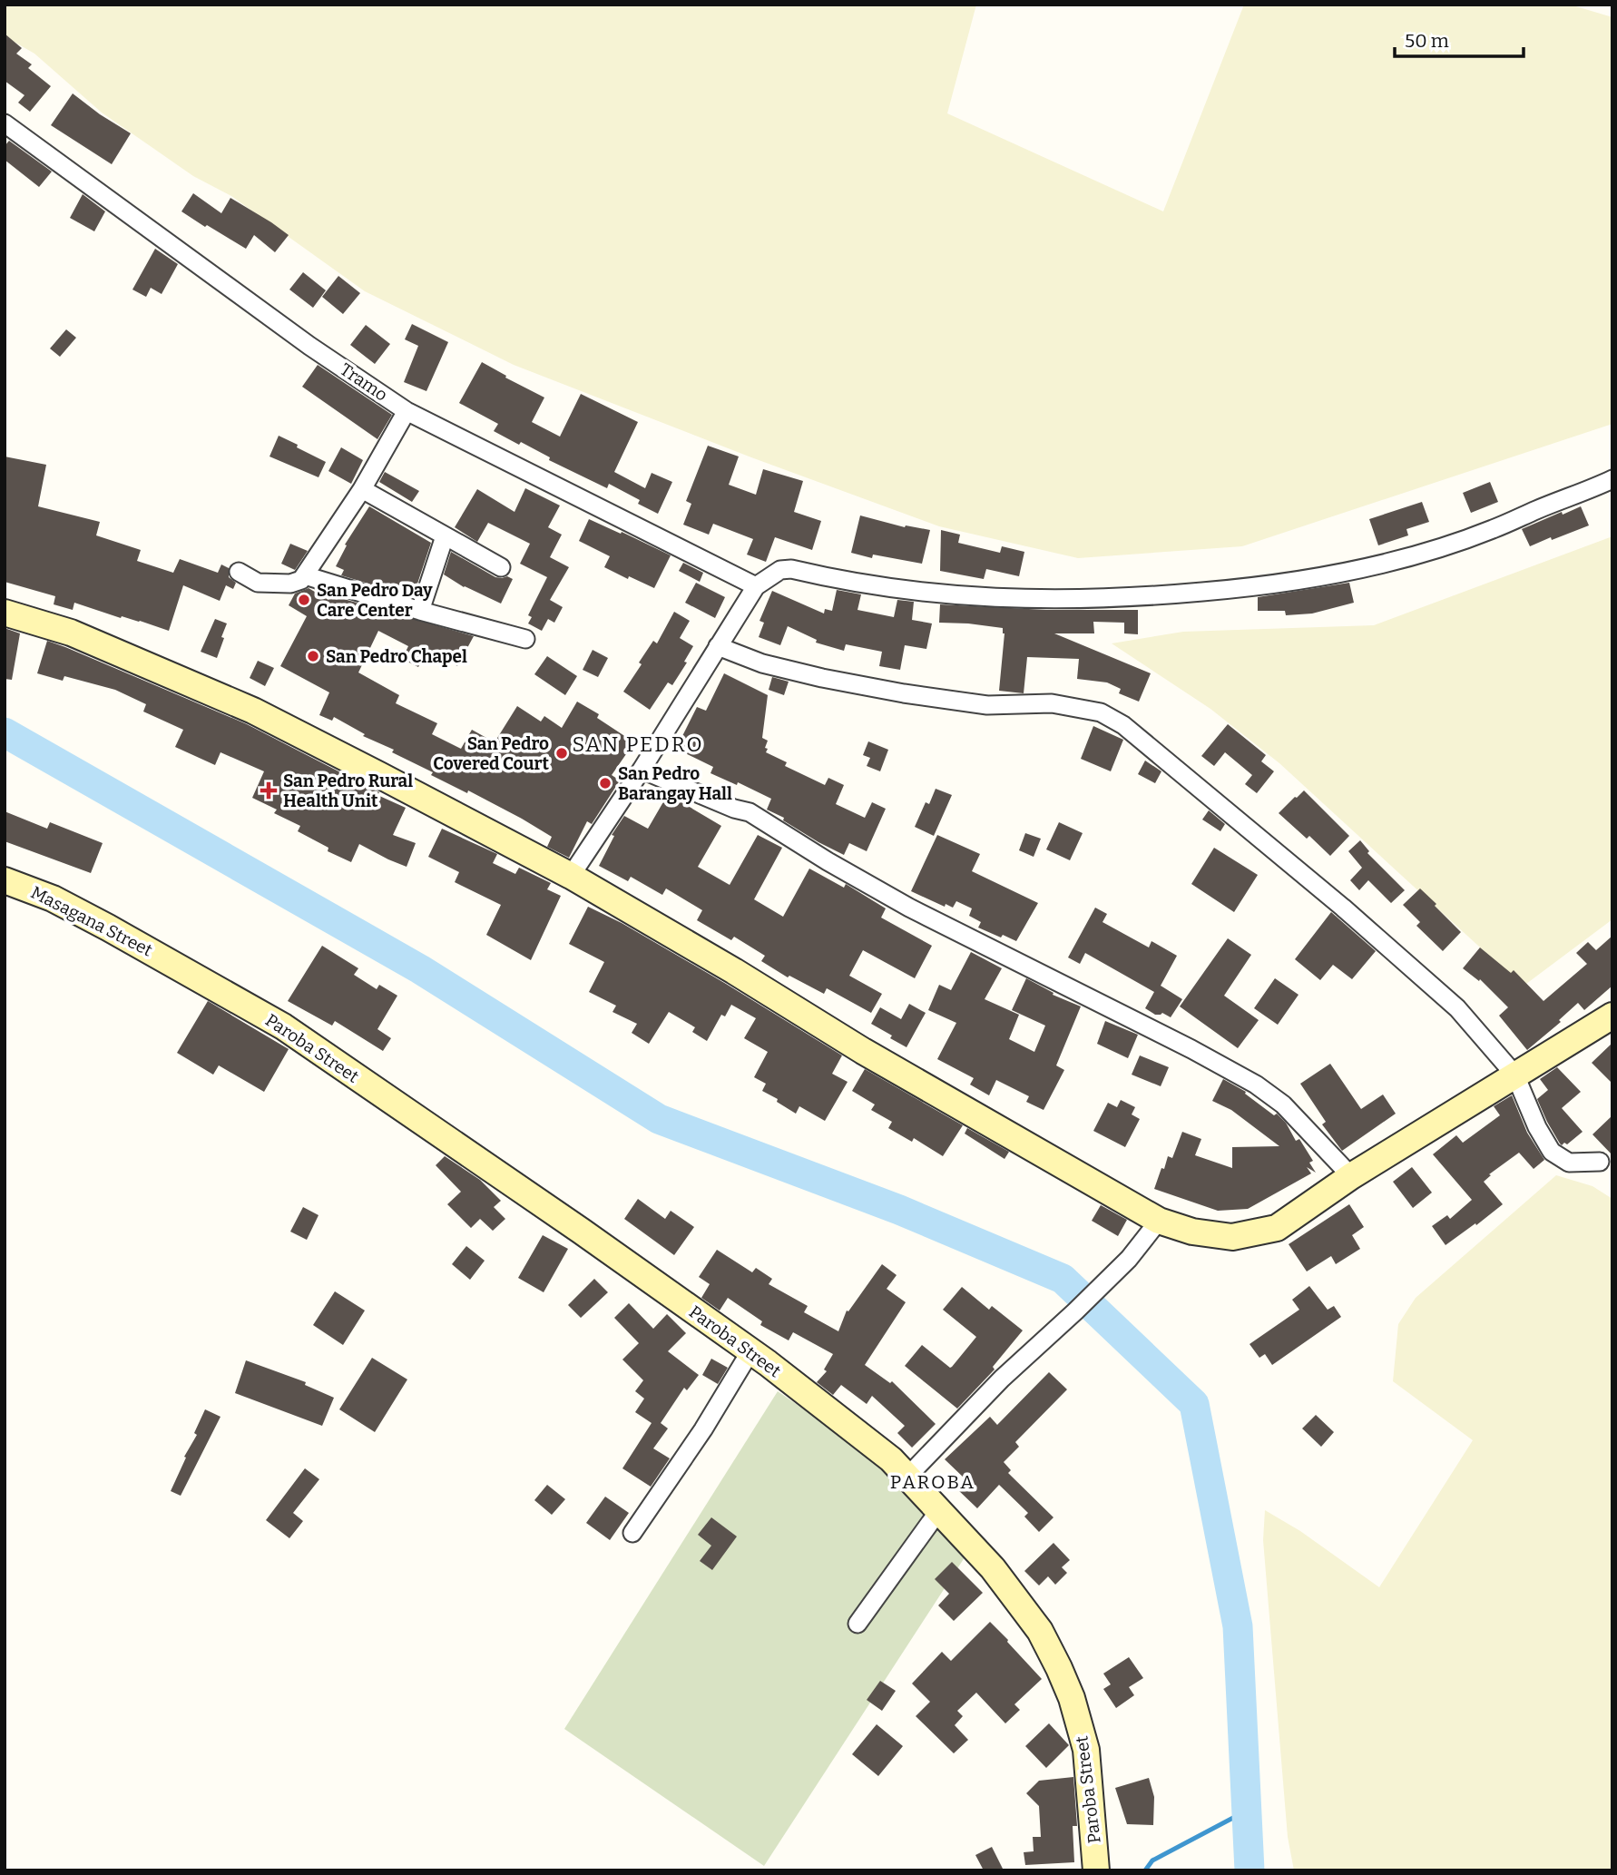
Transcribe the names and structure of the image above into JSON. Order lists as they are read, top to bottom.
{
  "streets": {
    "main road": ["Masagana Street", "Paroba Street"],
    "street": ["Tramo"]
  },
  "crossings": [
    ["Masagana Street", "Paroba Street"]
  ],
  "districts": ["SAN PEDRO", "PAROBA"],
  "places": {
    "other": [
      "San Pedro Day Care Center",
      "San Pedro Chapel",
      "San Pedro Covered Court",
      "San Pedro Barangay Hall"
    ],
    "health": ["San Pedro Rural Health Unit"]
  },
  "scale_bar": "50 m"
}
